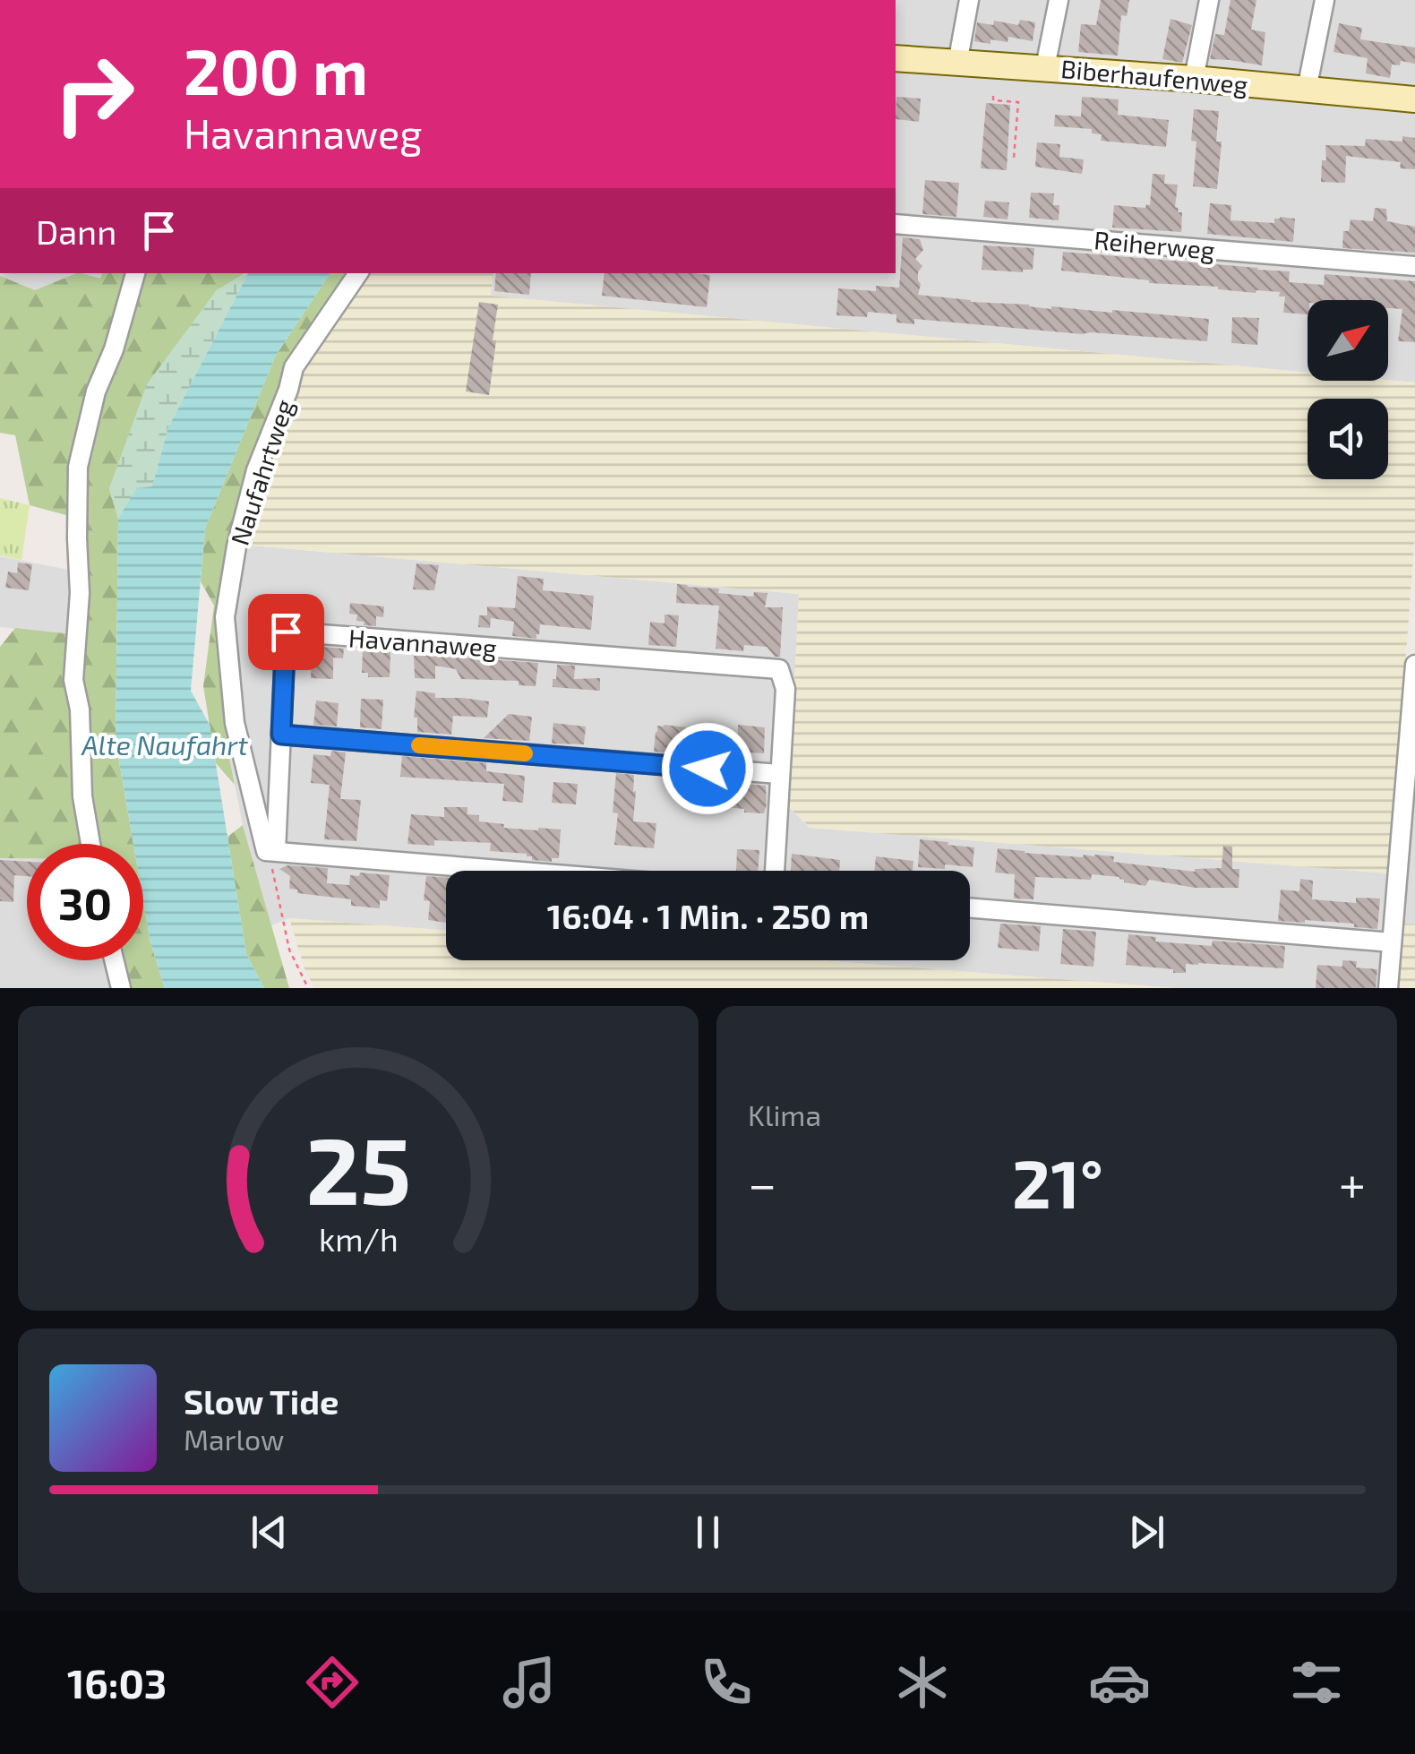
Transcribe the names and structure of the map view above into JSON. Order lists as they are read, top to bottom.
{
  "streets": {
    "main road": ["Biberhaufenweg"],
    "street": ["Reiherweg", "Naufahrtweg", "Havannaweg"]
  },
  "crossings": [
    ["Naufahrtweg", "Havannaweg"]
  ],
  "water": ["Alte Naufahrt"],
  "north": "top right",
  "page": {
    "turn": ["200 m", "Havannaweg"],
    "then": "Dann",
    "limit": "30",
    "trip": "16:04 · 1 Min. · 250 m",
    "tile": "Klima",
    "heat": ["−", "21°", "+"],
    "song": ["Slow Tide", "Marlow"],
    "tabs": "16:03",
    "gauge": ["25", "km/h"]
  }
}
